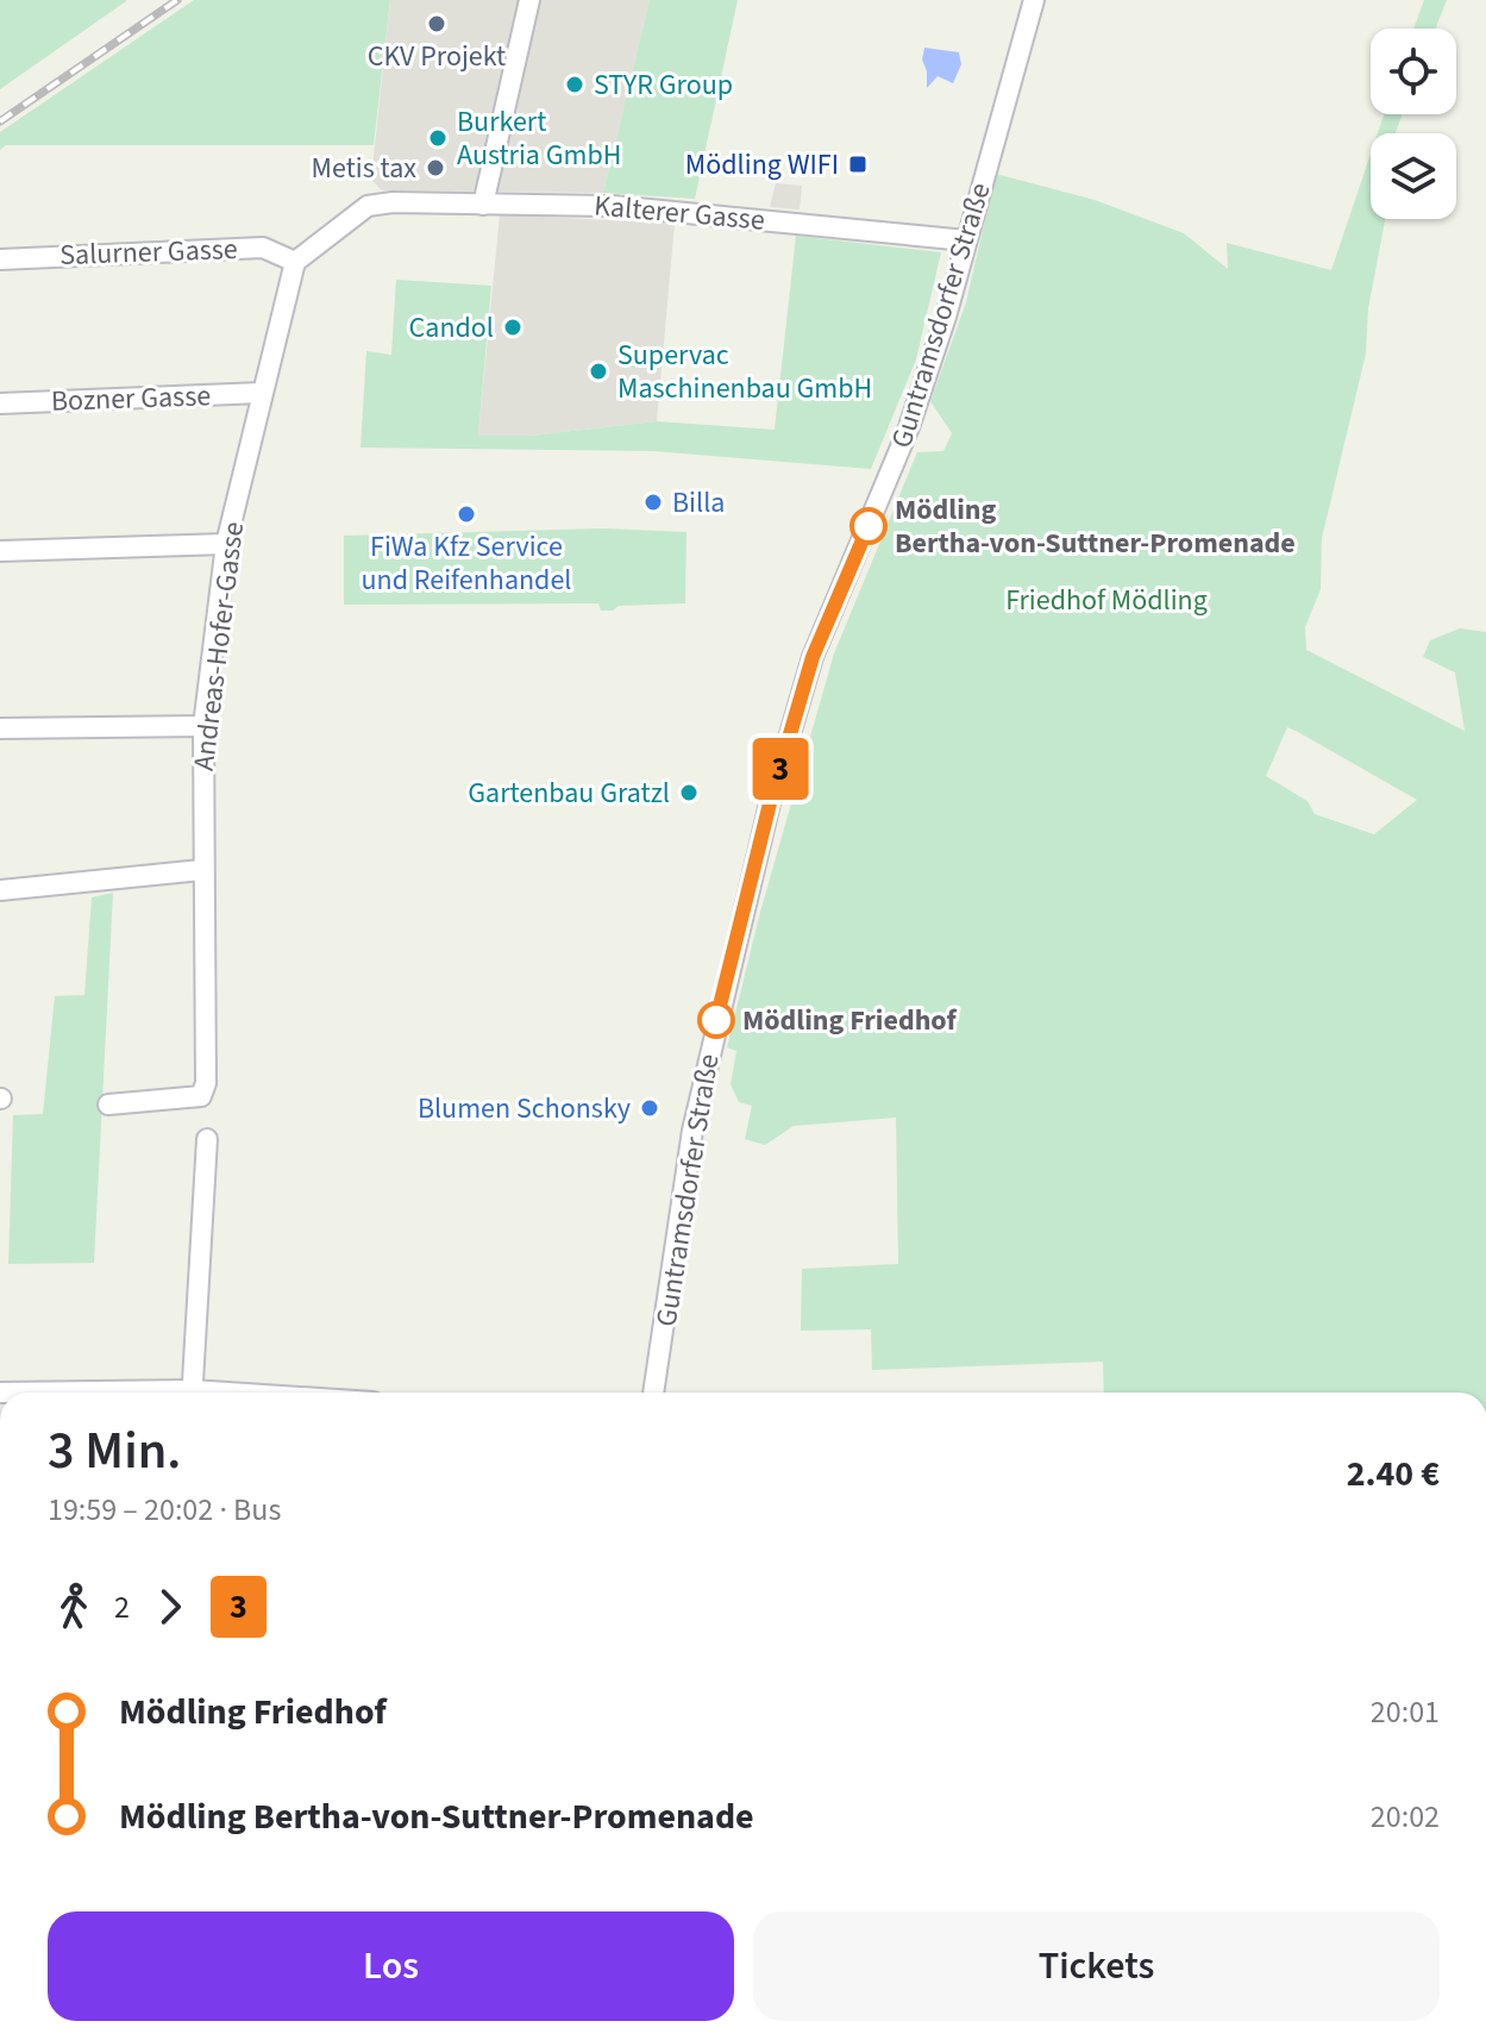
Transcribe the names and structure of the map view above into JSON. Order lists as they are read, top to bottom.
{
  "streets": {
    "street": [
      "Kalterer Gasse",
      "Salurner Gasse",
      "Guntramsdorfer Straße",
      "Bozner Gasse",
      "Andreas-Hofer-Gasse"
    ]
  },
  "crossings": [
    ["Kalterer Gasse", "Salurner Gasse"],
    ["Kalterer Gasse", "Guntramsdorfer Straße"],
    ["Kalterer Gasse", "Andreas-Hofer-Gasse"],
    ["Salurner Gasse", "Andreas-Hofer-Gasse"],
    ["Bozner Gasse", "Andreas-Hofer-Gasse"]
  ],
  "parks": ["Friedhof Mödling"],
  "places": {
    "other": [
      "CKV Projekt",
      "STYR Group",
      "Burkert Austria GmbH",
      "Metis tax",
      "Candol",
      "Supervac Maschinenbau GmbH",
      "Billa",
      "FiWa Kfz Service und Reifenhandel",
      "Mödling Bertha-von-Suttner-Promenade",
      "Gartenbau Gratzl",
      "Mödling Friedhof",
      "Blumen Schonsky"
    ],
    "transit": ["Mödling WIFI"]
  },
  "lines": ["bus line 3"],
  "page": {
    "on_map": "3",
    "heading": ["3 Min.", "19:59 – 20:02 · Bus", "2.40 €"],
    "legs": ["2", "3"],
    "list": [
      {
        "name": "Mödling Friedhof",
        "value": "20:01"
      },
      {
        "name": "Mödling Bertha-von-Suttner-Promenade",
        "value": "20:02"
      }
    ],
    "buttons": ["Los", "Tickets"]
  }
}
